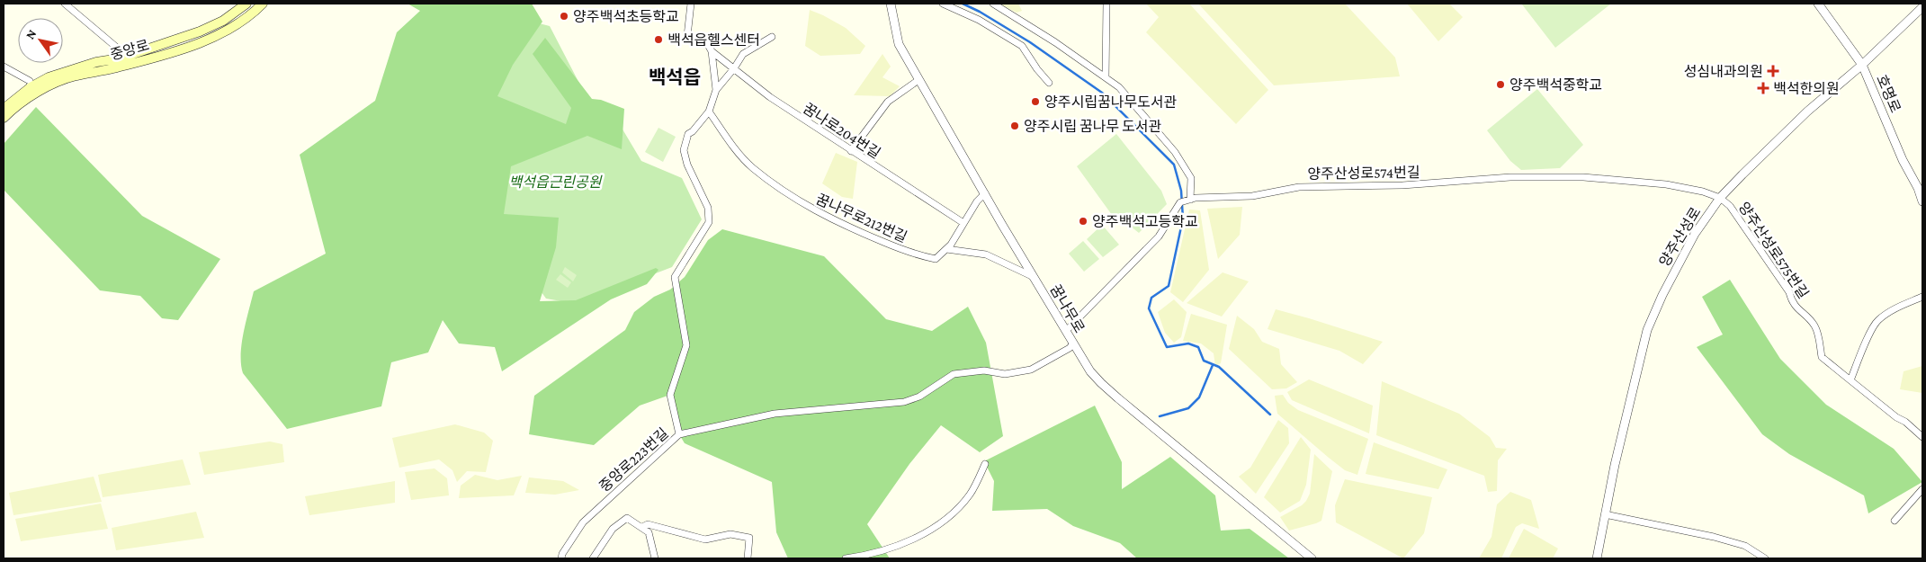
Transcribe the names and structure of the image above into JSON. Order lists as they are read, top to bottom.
{
  "streets": {
    "main road": ["중앙로"],
    "street": [
      "호명로",
      "꿈나로204번길",
      "양주산성로574번길",
      "꿈나무로212번길",
      "양주산성로",
      "양주산성로575번길",
      "꿈나무로",
      "중앙로223번길"
    ]
  },
  "crossings": [
    ["호명로", "양주산성로"],
    ["꿈나로204번길", "중앙로223번길"],
    ["양주산성로574번길", "양주산성로"],
    ["양주산성로574번길", "양주산성로575번길"],
    ["꿈나무로212번길", "중앙로223번길"],
    ["양주산성로", "양주산성로575번길"]
  ],
  "districts": ["백석읍"],
  "parks": ["백석읍근린공원"],
  "places": {
    "other": [
      "양주백석초등학교",
      "백석읍헬스센터",
      "양주백석중학교",
      "양주시립꿈나무도서관",
      "양주시립 꿈나무 도서관",
      "양주백석고등학교"
    ],
    "health": ["성심내과의원", "백석한의원"]
  },
  "north": "top left"
}
